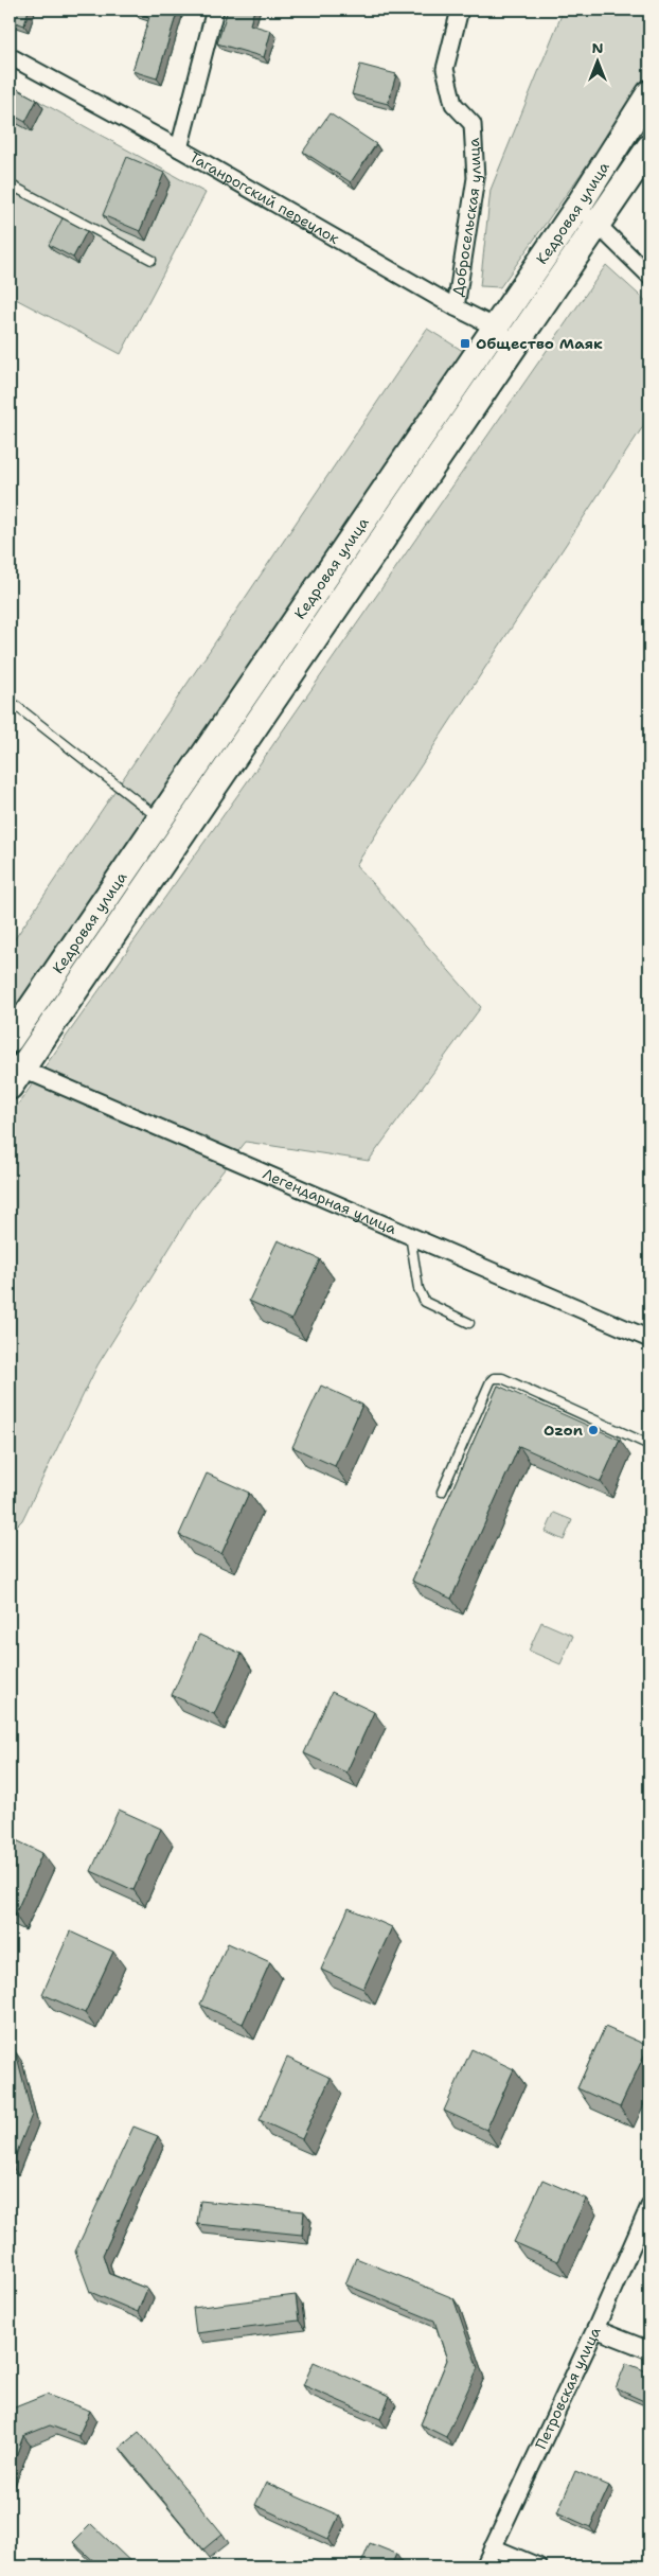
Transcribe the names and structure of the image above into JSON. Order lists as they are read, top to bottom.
{
  "streets": {
    "main road": ["Кедровая улица"],
    "street": [
      "Таганрогский переулок",
      "Добросельская улица",
      "Легендарная улица",
      "Петровская улица"
    ]
  },
  "crossings": [
    ["Таганрогский переулок", "Кедровая улица"],
    ["Таганрогский переулок", "Добросельская улица"],
    ["Кедровая улица", "Легендарная улица"]
  ],
  "places": {
    "transit": ["Общество Маяк"],
    "other": ["Ozon"]
  },
  "north": "top"
}
